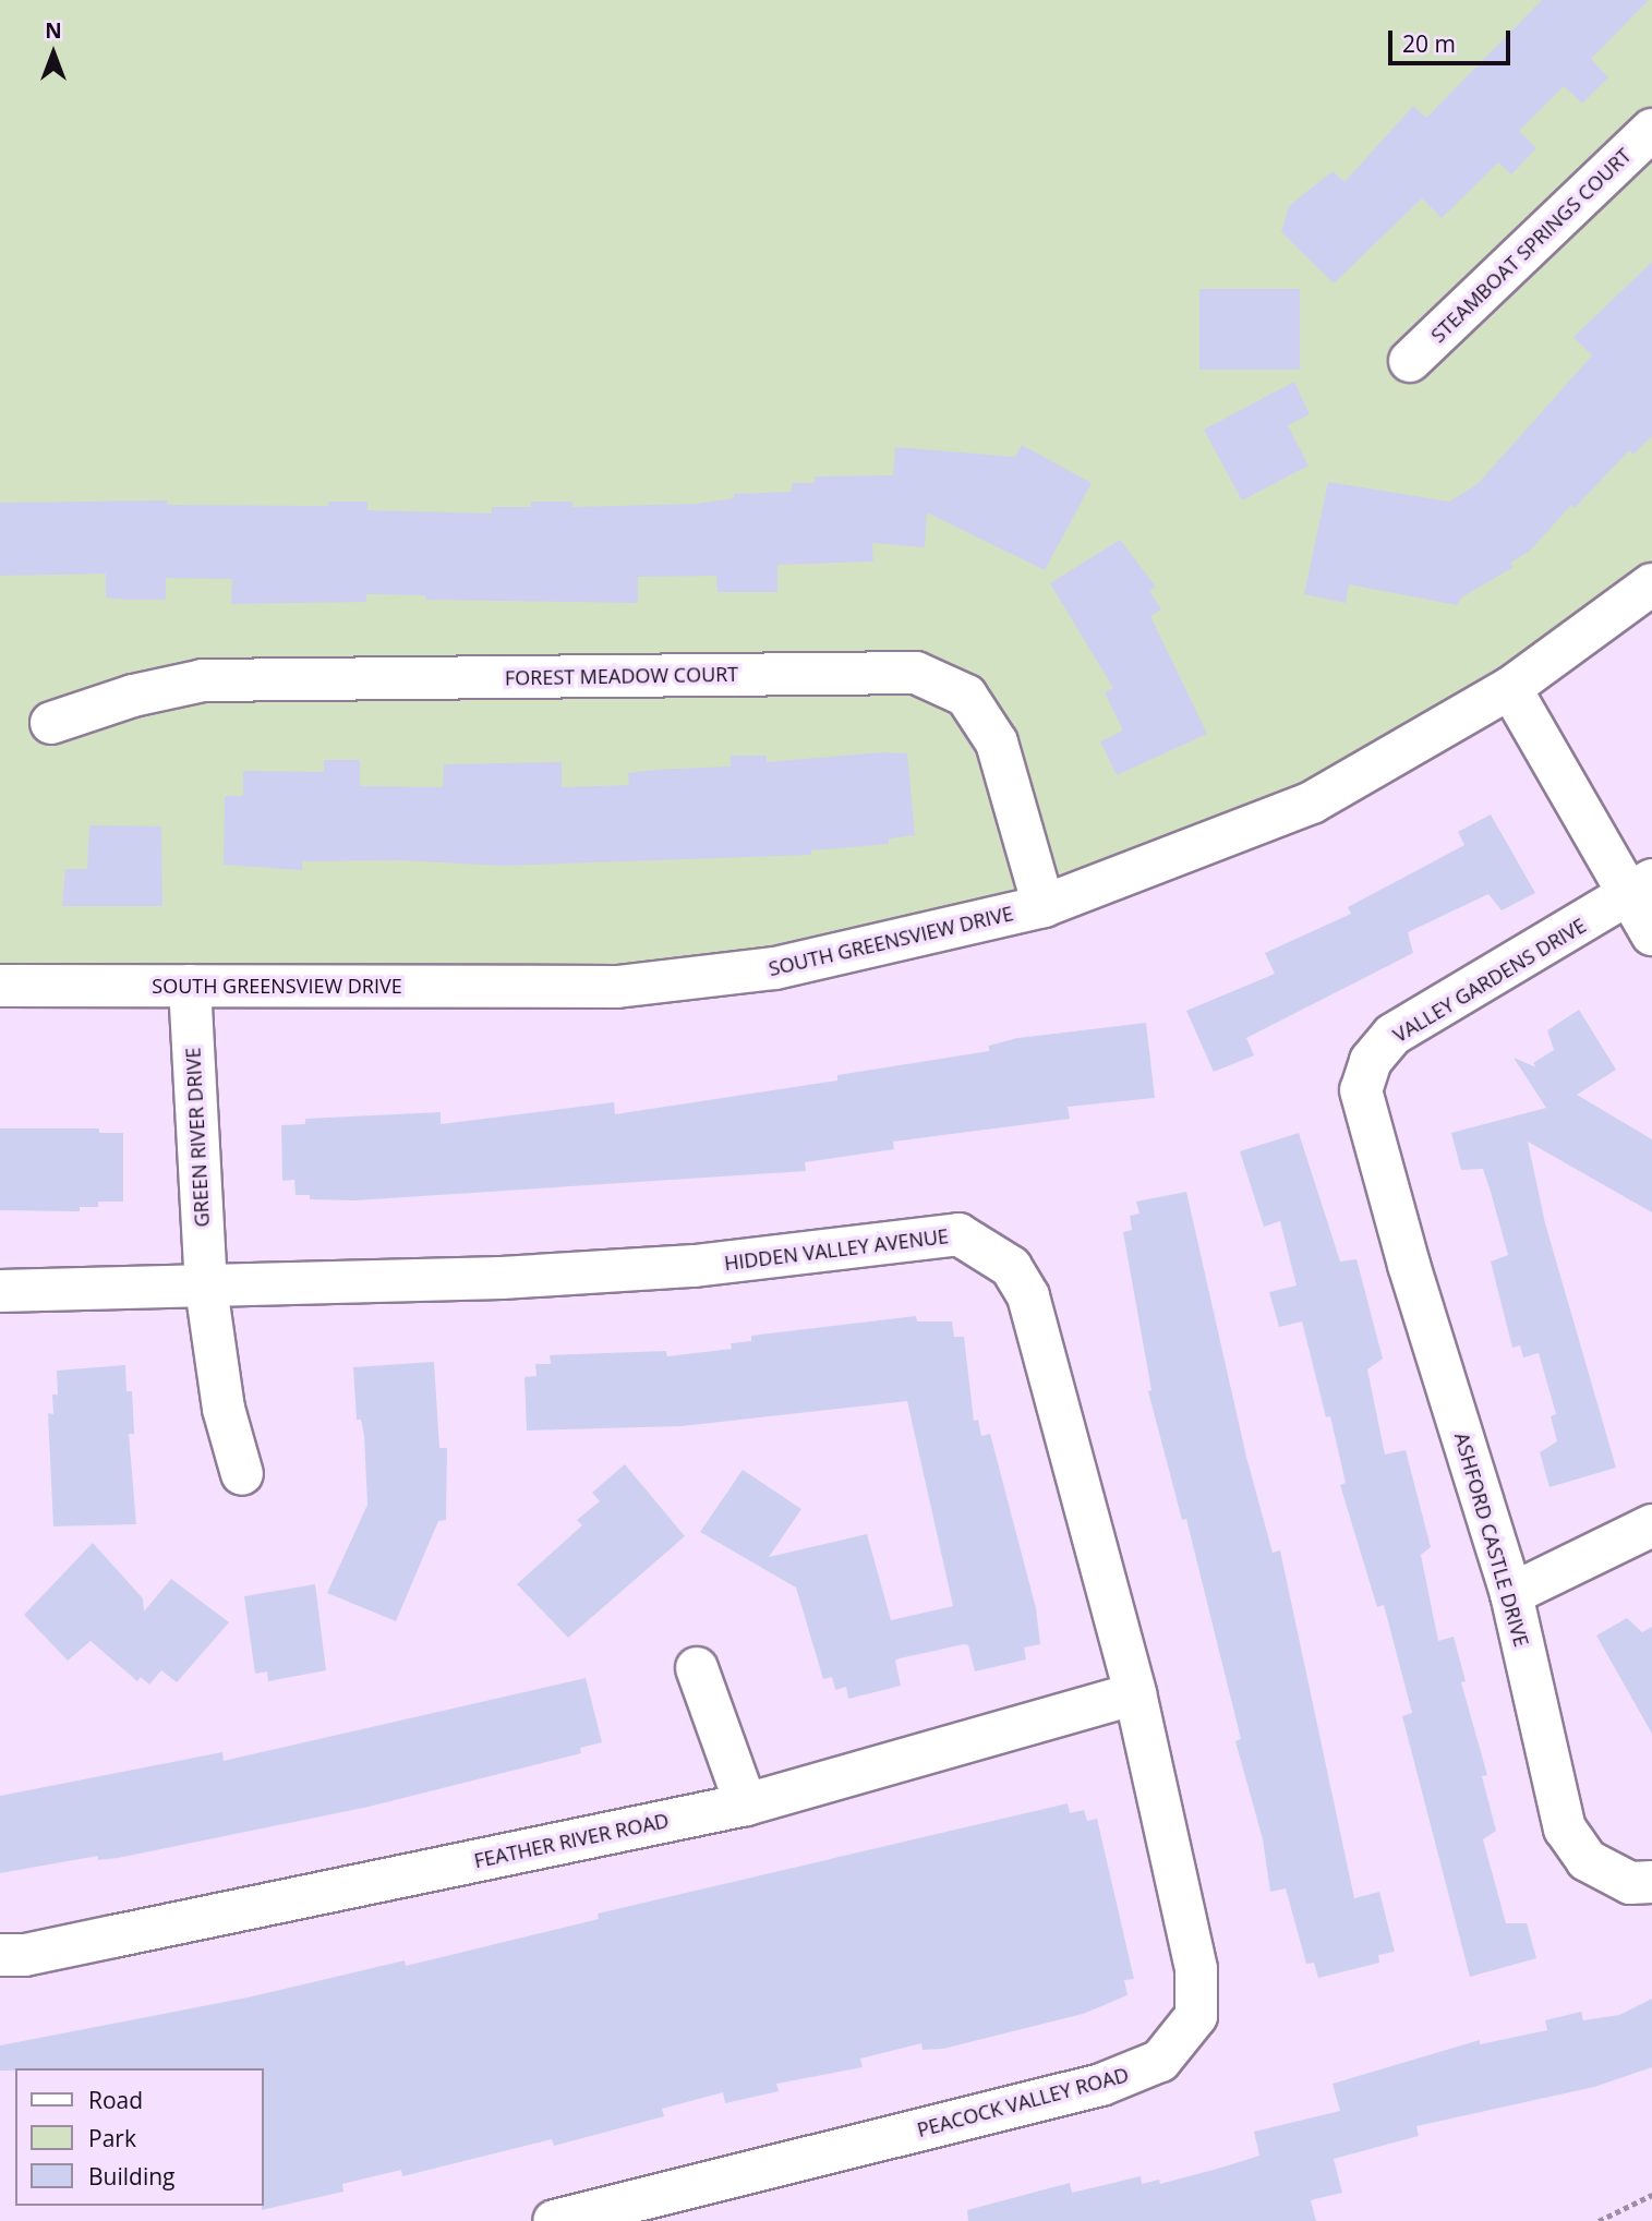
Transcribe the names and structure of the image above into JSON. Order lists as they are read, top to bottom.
{
  "streets": {
    "street": [
      "STEAMBOAT SPRINGS COURT",
      "FOREST MEADOW COURT",
      "SOUTH GREENSVIEW DRIVE",
      "VALLEY GARDENS DRIVE",
      "GREEN RIVER DRIVE",
      "HIDDEN VALLEY AVENUE",
      "ASHFORD CASTLE DRIVE",
      "FEATHER RIVER ROAD",
      "PEACOCK VALLEY ROAD"
    ]
  },
  "crossings": [
    ["FOREST MEADOW COURT", "SOUTH GREENSVIEW DRIVE"],
    ["SOUTH GREENSVIEW DRIVE", "GREEN RIVER DRIVE"],
    ["VALLEY GARDENS DRIVE", "ASHFORD CASTLE DRIVE"],
    ["GREEN RIVER DRIVE", "HIDDEN VALLEY AVENUE"],
    ["HIDDEN VALLEY AVENUE", "FEATHER RIVER ROAD"],
    ["HIDDEN VALLEY AVENUE", "PEACOCK VALLEY ROAD"],
    ["FEATHER RIVER ROAD", "PEACOCK VALLEY ROAD"]
  ],
  "legend": ["Road", "Park", "Building"],
  "scale_bar": "20 m",
  "north": "top"
}
